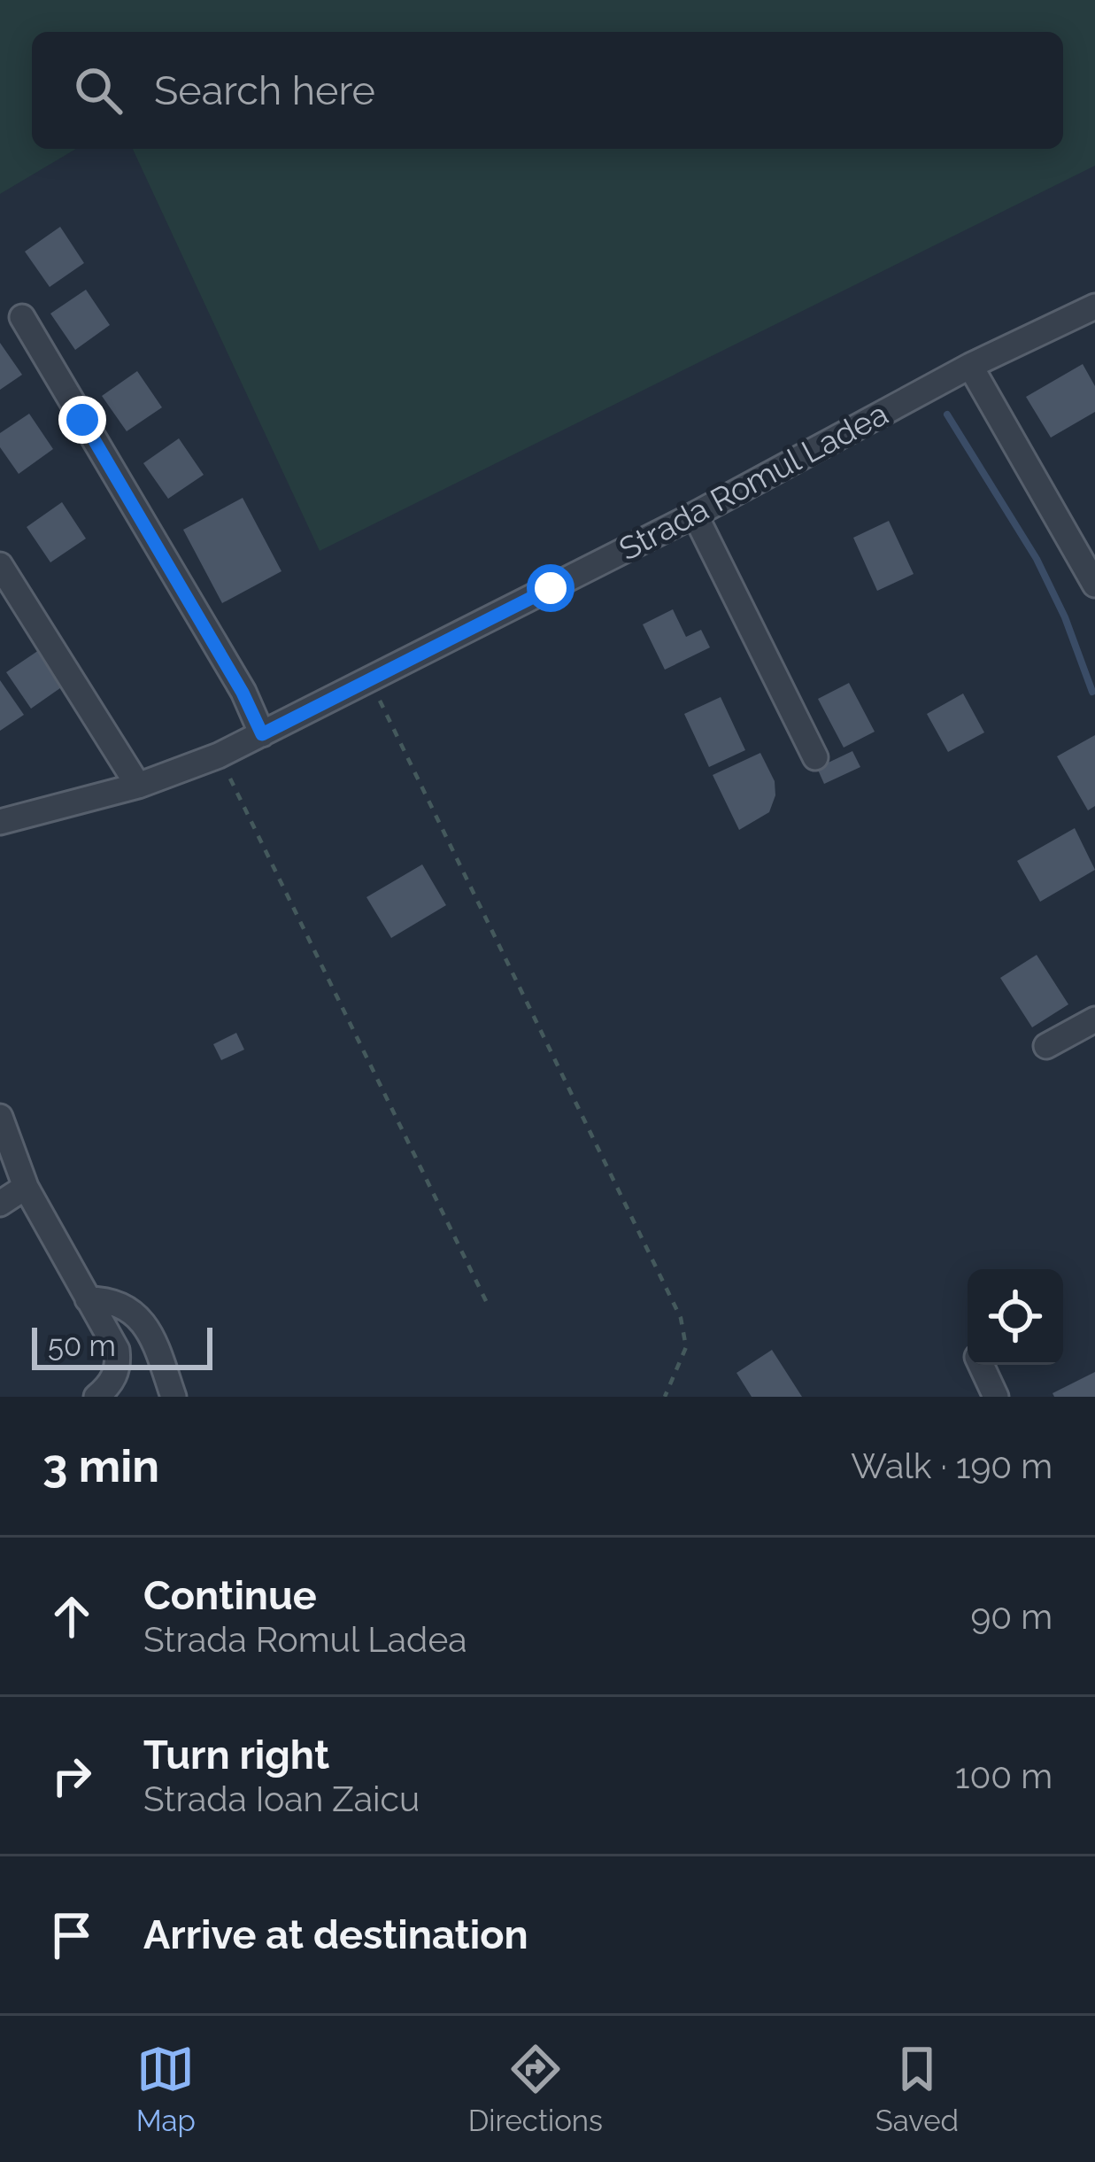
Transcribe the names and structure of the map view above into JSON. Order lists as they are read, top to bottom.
{
  "streets": {
    "street": ["Strada Romul Ladea"]
  },
  "scale_bar": "50 m",
  "page": {
    "search": "Search here",
    "scale": "50 m",
    "heading": ["3 min", "Walk · 190 m"],
    "list": [
      ["Continue", "Strada Romul Ladea", "90 m"],
      ["Turn right", "Strada Ioan Zaicu", "100 m"],
      "Arrive at destination"
    ],
    "nav": ["Map", "Directions", "Saved"]
  }
}
